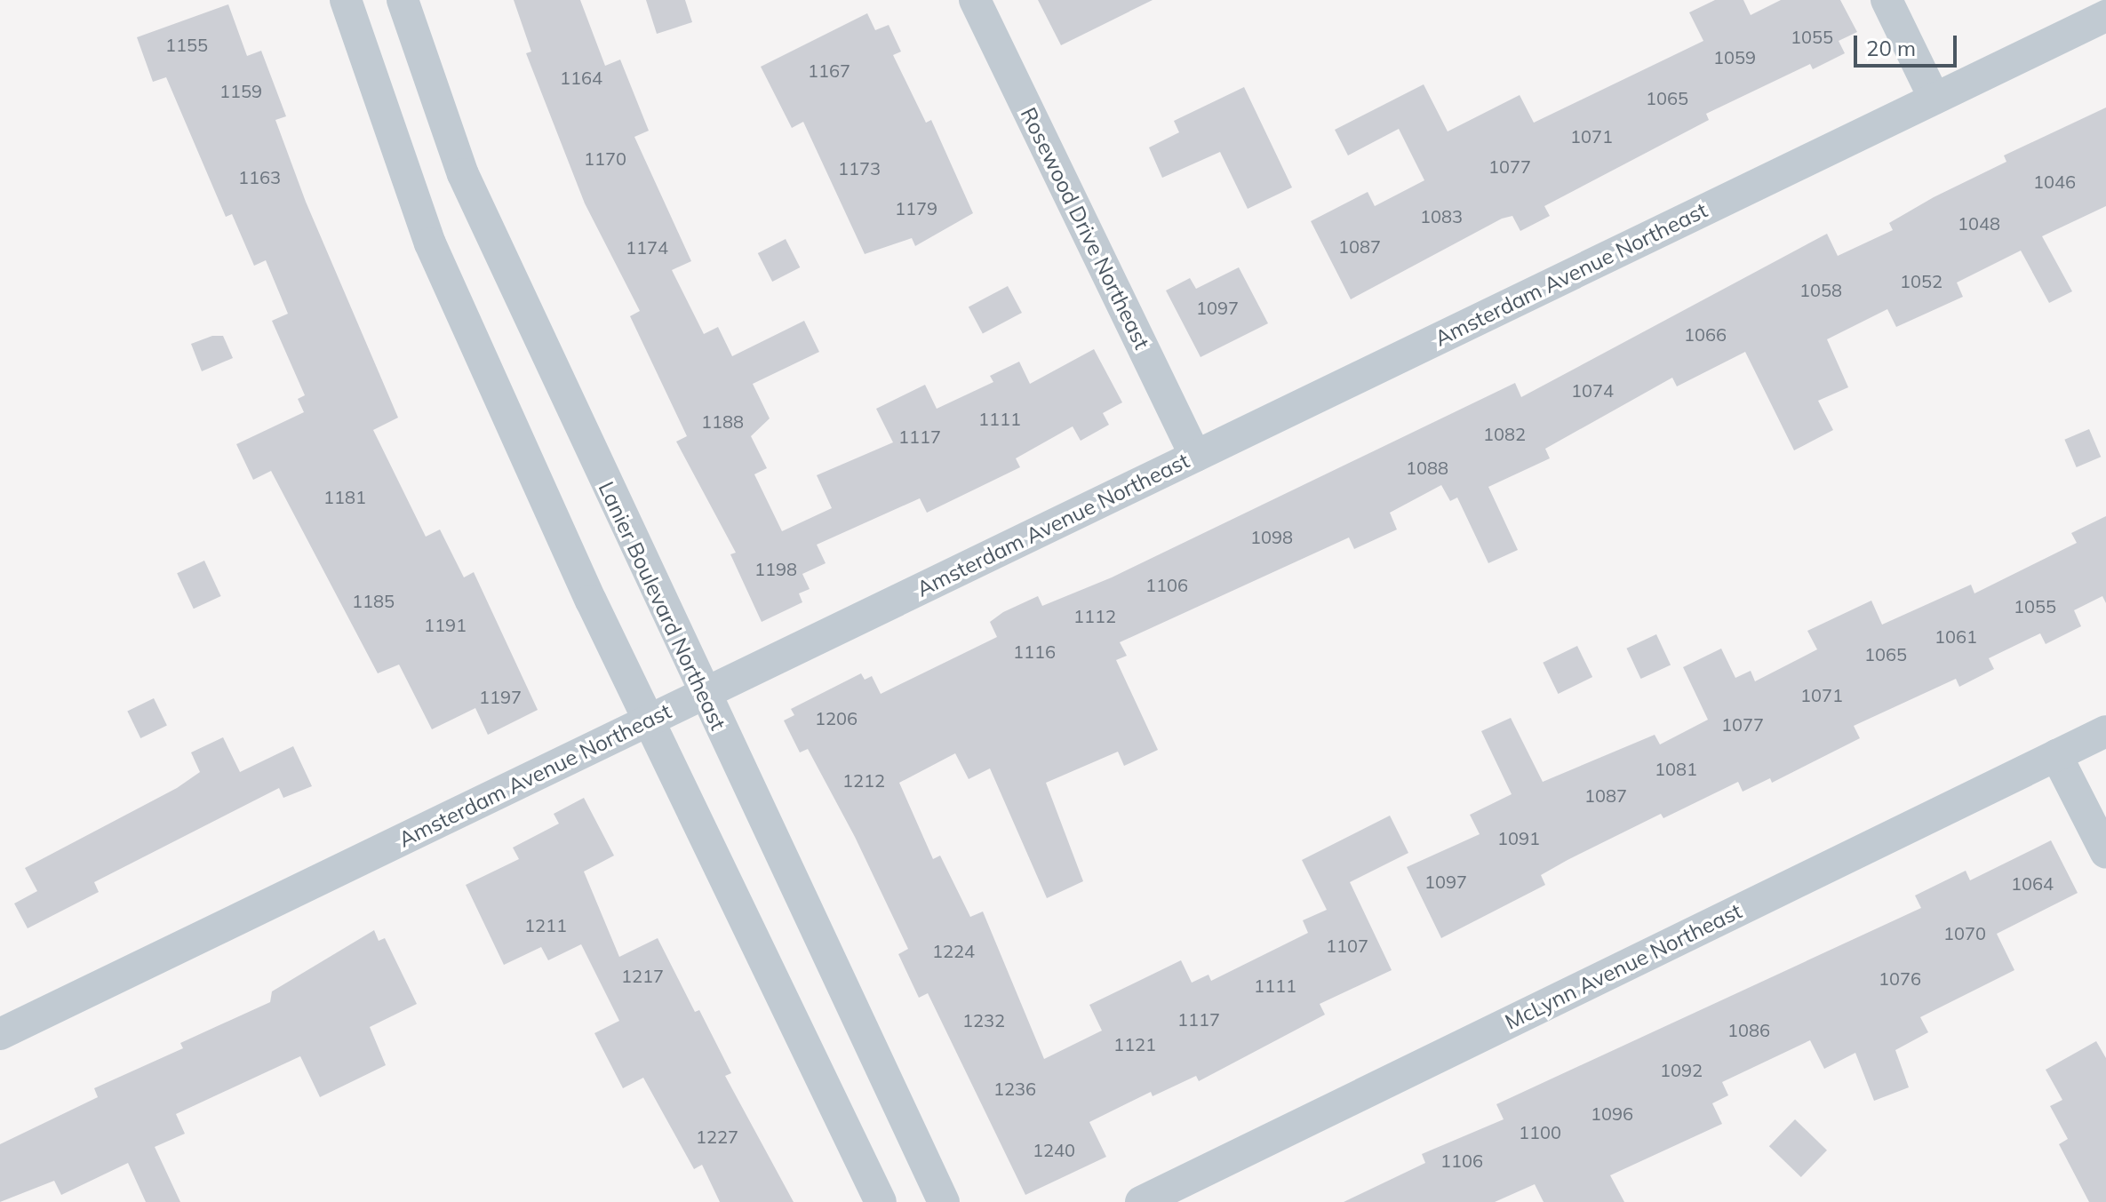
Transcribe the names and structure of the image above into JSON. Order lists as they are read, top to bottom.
{
  "streets": {
    "street": [
      "Rosewood Drive Northeast",
      "Amsterdam Avenue Northeast",
      "Lanier Boulevard Northeast",
      "McLynn Avenue Northeast"
    ]
  },
  "crossings": [
    ["Rosewood Drive Northeast", "Amsterdam Avenue Northeast"],
    ["Amsterdam Avenue Northeast", "Lanier Boulevard Northeast"]
  ],
  "house_numbers": [
    "1055",
    "1155",
    "1059",
    "1167",
    "1164",
    "1159",
    "1065",
    "1071",
    "1170",
    "1077",
    "1173",
    "1163",
    "1046",
    "1179",
    "1083",
    "1048",
    "1087",
    "1174",
    "1052",
    "1058",
    "1097",
    "1066",
    "1074",
    "1111",
    "1188",
    "1082",
    "1117",
    "1088",
    "1181",
    "1098",
    "1198",
    "1106",
    "1185",
    "1055",
    "1112",
    "1191",
    "1061",
    "1116",
    "1065",
    "1071",
    "1197",
    "1206",
    "1077",
    "1081",
    "1212",
    "1087",
    "1091",
    "1097",
    "1064",
    "1211",
    "1070",
    "1107",
    "1224",
    "1217",
    "1076",
    "1111",
    "1117",
    "1232",
    "1086",
    "1121",
    "1092",
    "1236",
    "1096",
    "1100",
    "1227",
    "1240",
    "1106"
  ],
  "scale_bar": "20 m"
}
